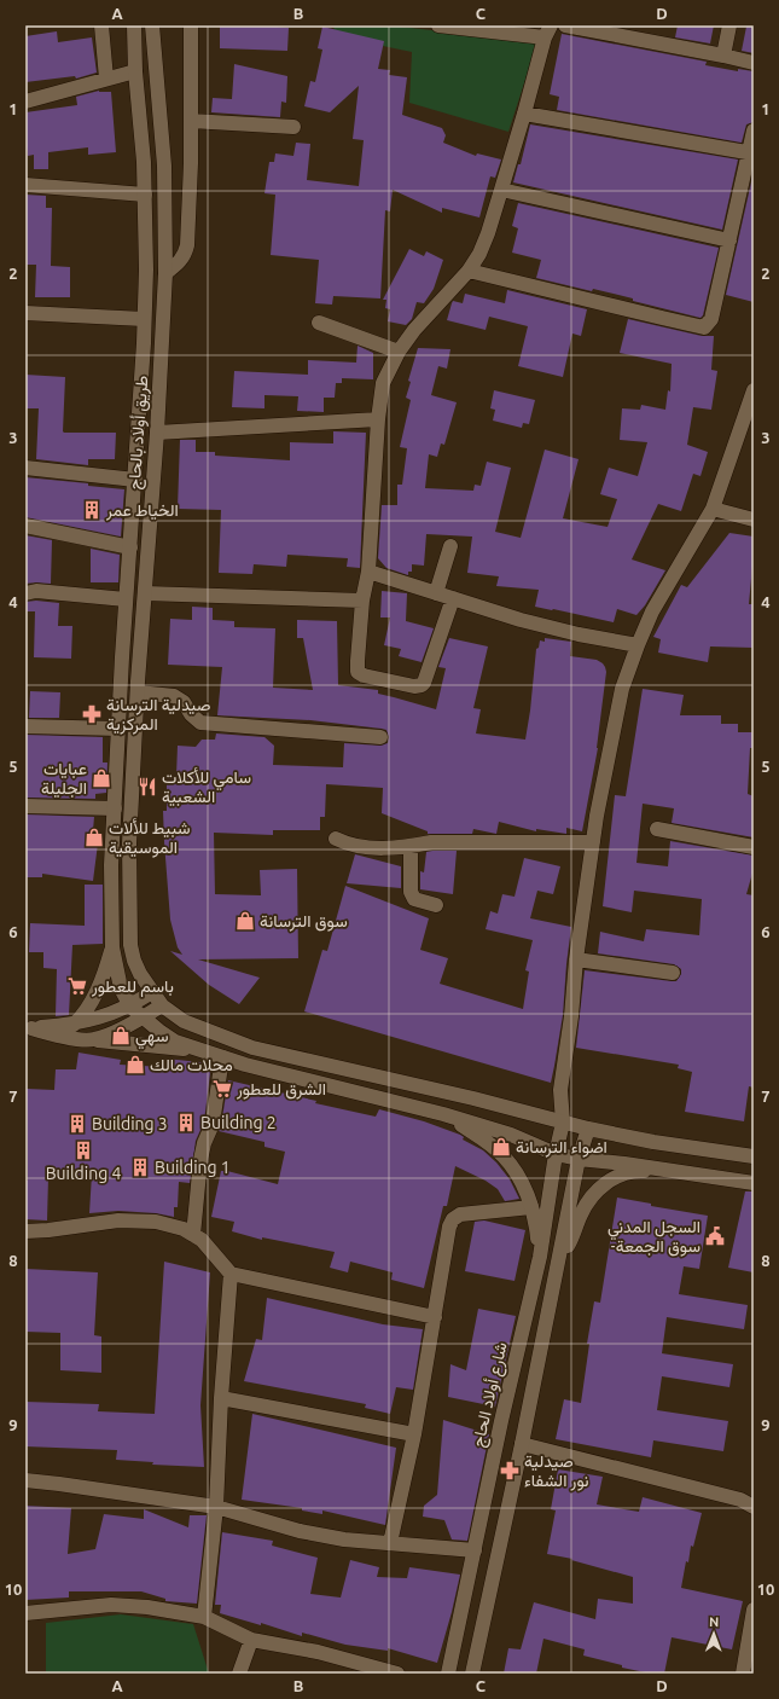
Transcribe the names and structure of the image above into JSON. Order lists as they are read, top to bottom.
{
  "streets": {
    "street": ["طريق أولاد بالحاج", "شارع أولاد الحاج"]
  },
  "crossings": [
    ["طريق أولاد بالحاج", "شارع أولاد الحاج"]
  ],
  "places": {
    "building": [
      "الخياط عمر",
      "Building 2",
      "Building 3",
      "Building 4",
      "Building 1"
    ],
    "pharmacy": ["صيدلية الترسانة المركزية", "صيدلية نور الشفاء"],
    "shop": [
      "عبايات الجليلة",
      "شبيط للألات الموسيقية",
      "سوق الترسانة",
      "سهي",
      "محلات مالك",
      "اضواء الترسانة"
    ],
    "restaurant": ["سامي للأكلات الشعبية"],
    "supermarket": ["باسم للعطور", "الشرق للعطور"],
    "public building": ["السجل المدني -سوق الجمعة"]
  },
  "north": "top",
  "grid": {
    "columns": [
      "A",
      "B",
      "C",
      "D"
    ],
    "rows": [
      "1",
      "2",
      "3",
      "4",
      "5",
      "6",
      "7",
      "8",
      "9",
      "10"
    ]
  }
}
